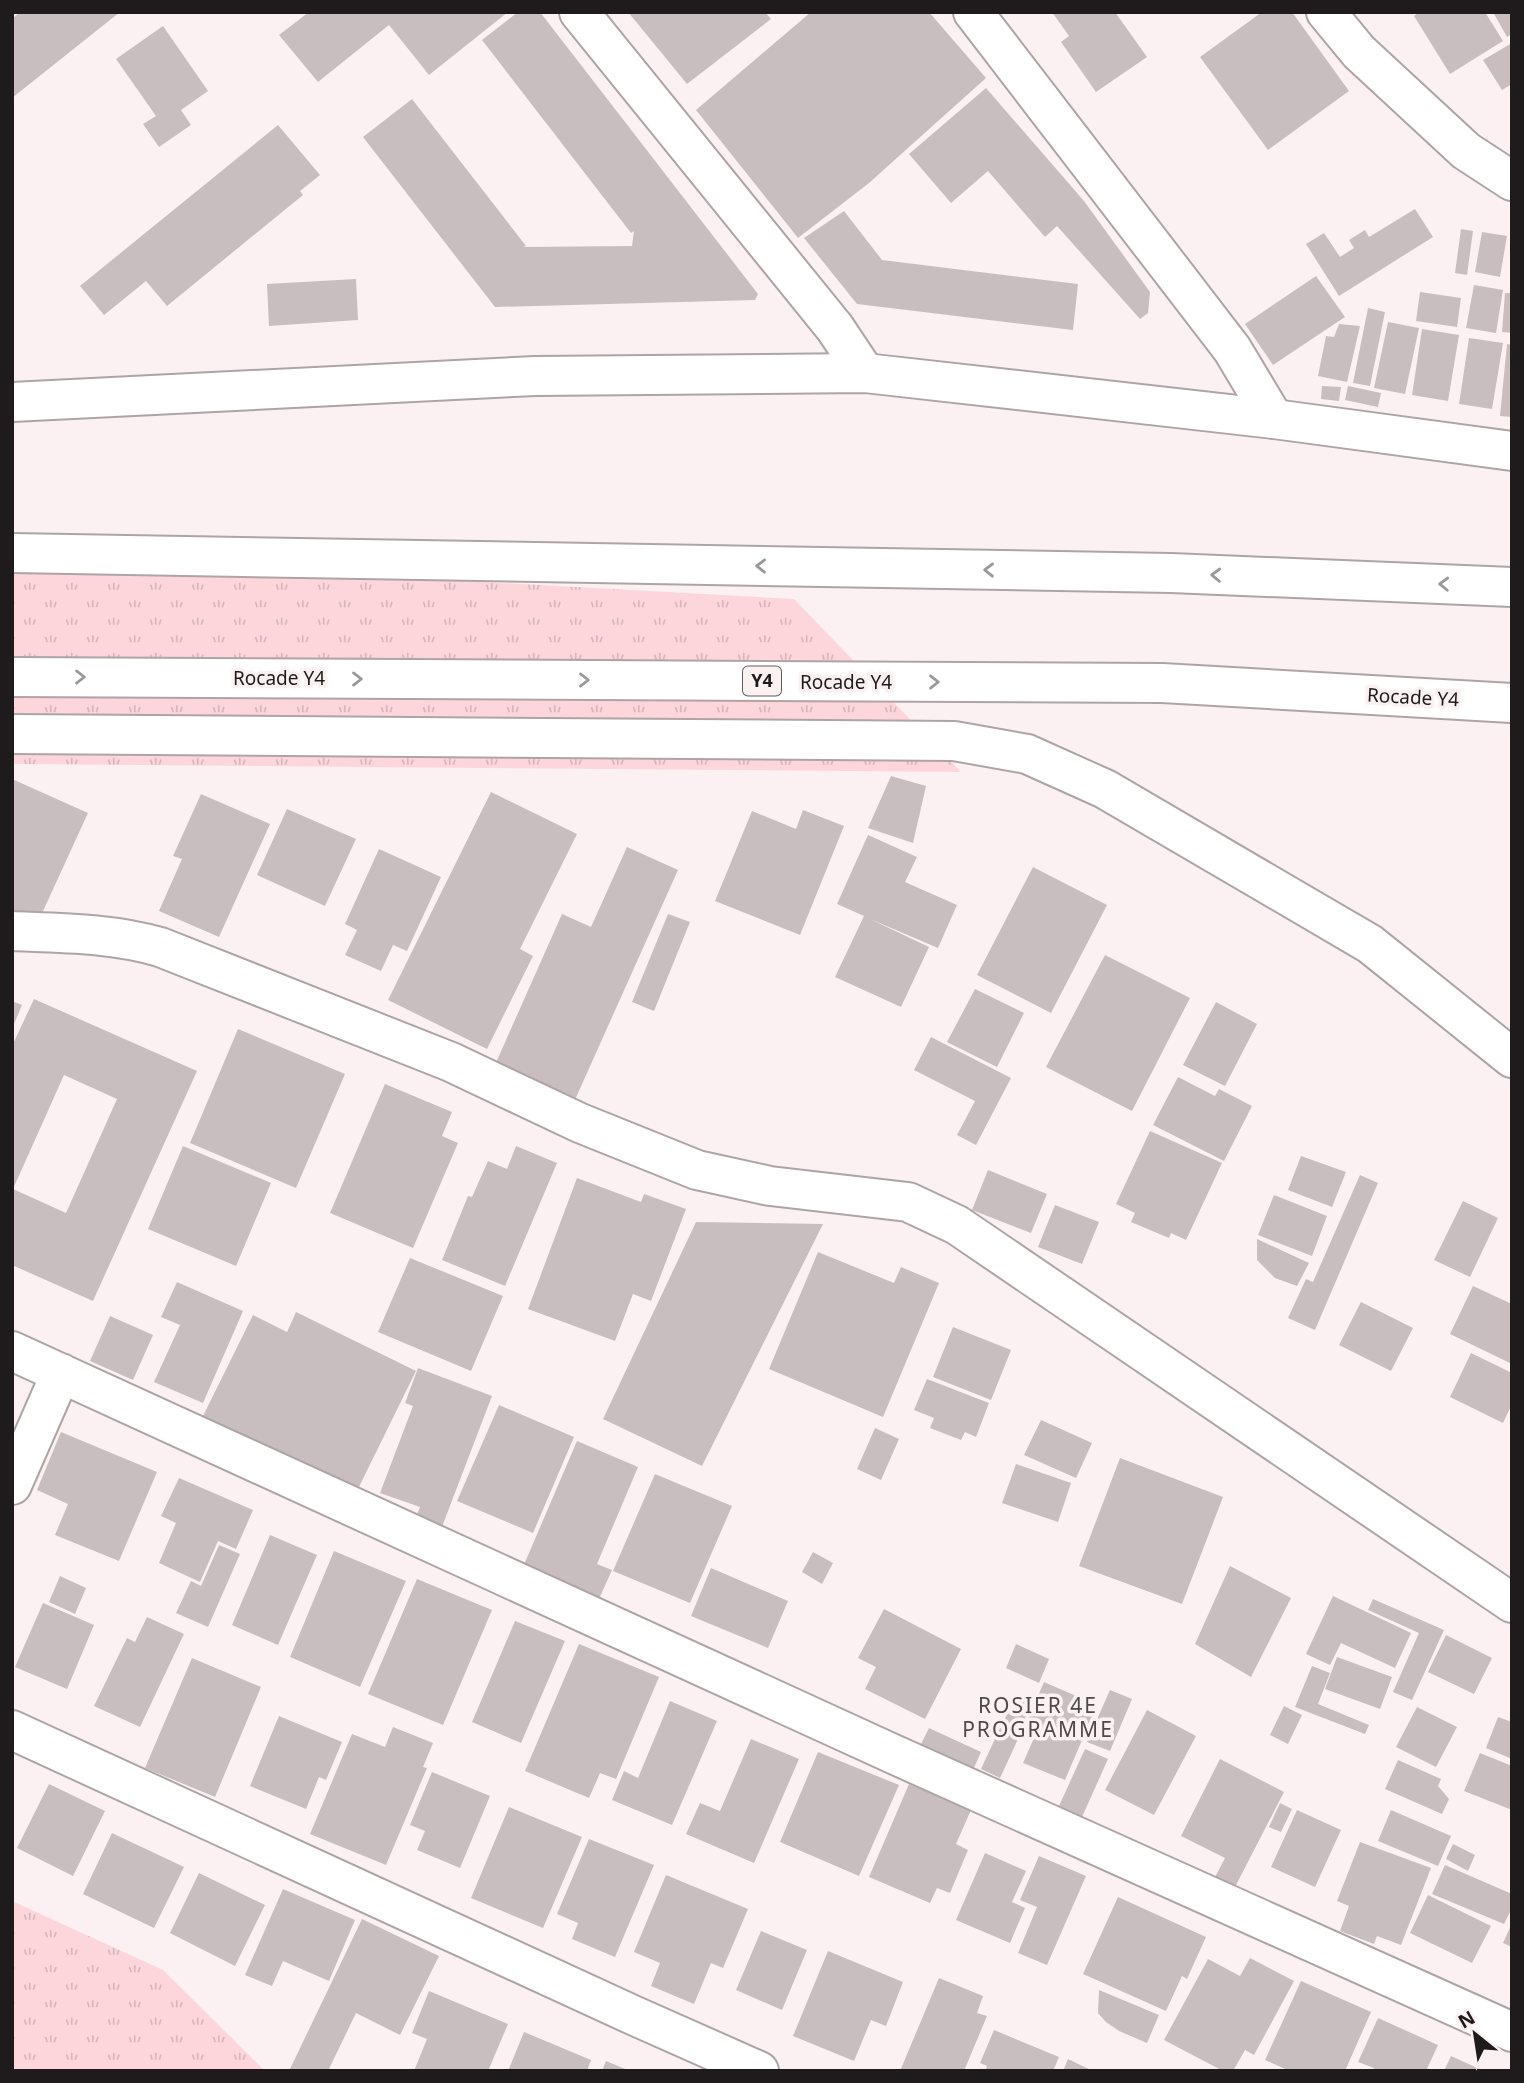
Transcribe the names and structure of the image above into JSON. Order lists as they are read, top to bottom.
{
  "streets": {
    "main road": ["Rocade Y4", "Y4"]
  },
  "districts": ["ROSIER 4E PROGRAMME"],
  "north": "top left"
}
